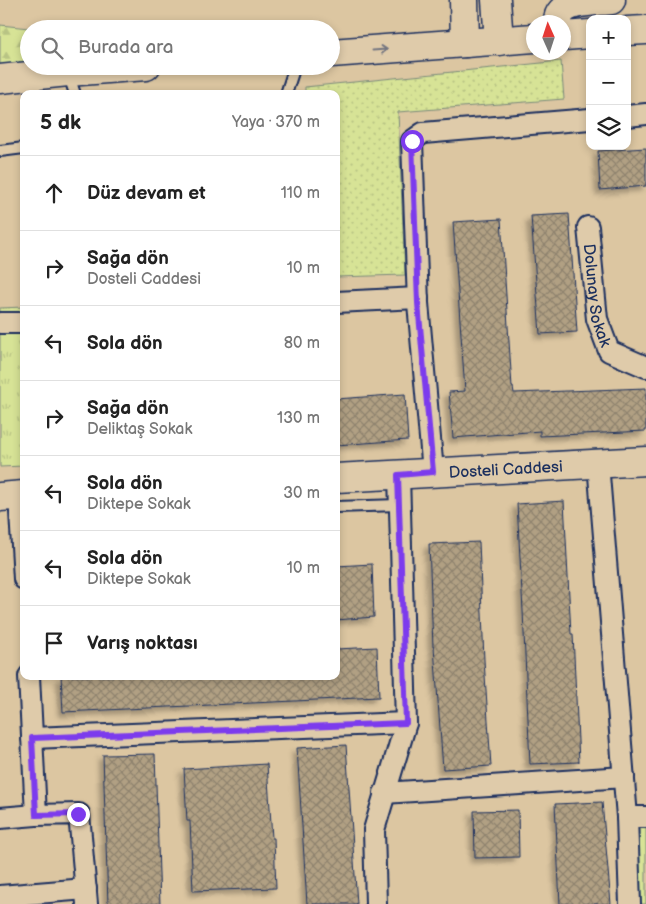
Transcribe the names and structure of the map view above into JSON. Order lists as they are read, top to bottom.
{
  "streets": {
    "main road": ["Dosteli Caddesi"],
    "street": ["Dolunay Sokak"]
  },
  "north": "top",
  "page": {
    "map_buttons": ["+", "−"],
    "search": "Burada ara",
    "heading": ["5 dk", "Yaya · 370 m"],
    "list": [
      ["Düz devam et", "110 m"],
      ["Sağa dön", "Dosteli Caddesi", "10 m"],
      ["Sola dön", "80 m"],
      ["Sağa dön", "Deliktaş Sokak", "130 m"],
      ["Sola dön", "Diktepe Sokak", "30 m"],
      ["Sola dön", "Diktepe Sokak", "10 m"],
      "Varış noktası"
    ]
  }
}
